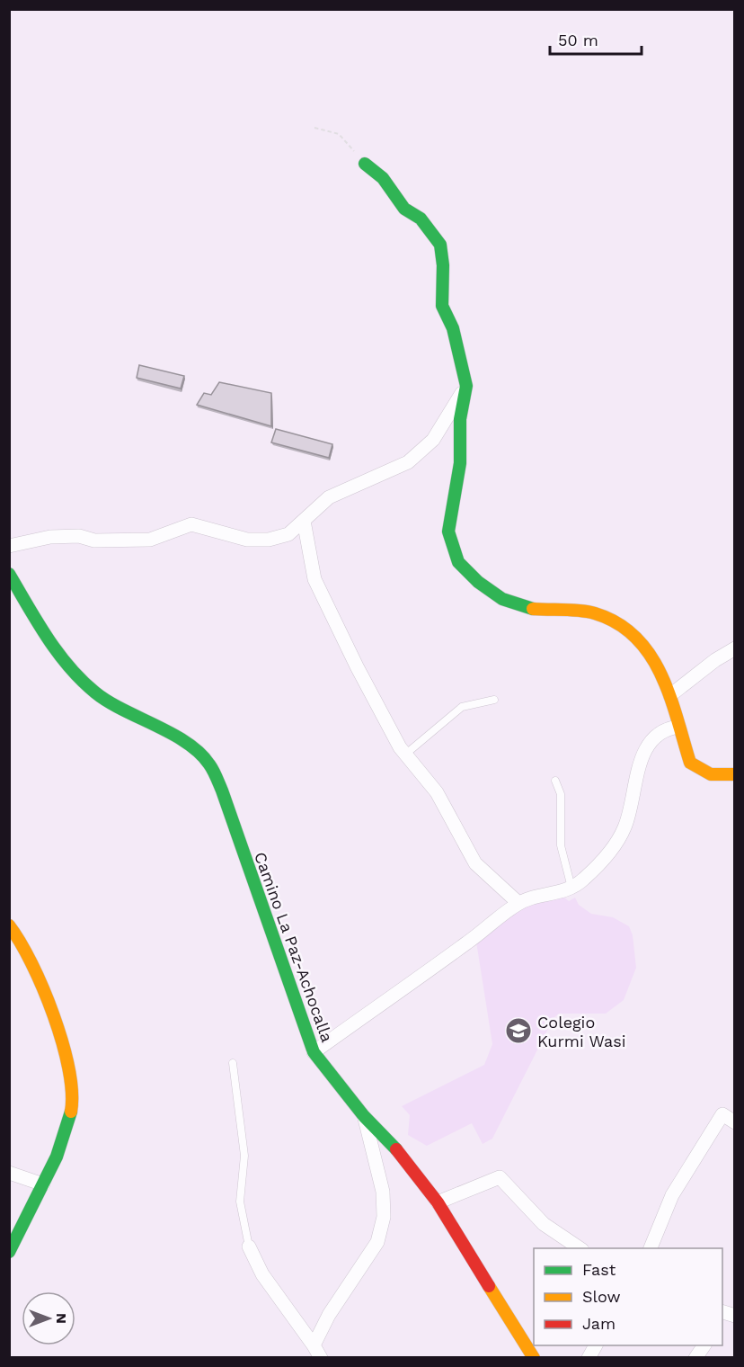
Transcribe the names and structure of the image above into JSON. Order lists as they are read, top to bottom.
{
  "streets": {
    "main road": ["Camino La Paz-Achocalla"]
  },
  "places": {
    "school or university": ["Colegio Kurmi Wasi"]
  },
  "legend": ["Fast", "Slow", "Jam"],
  "scale_bar": "50 m",
  "north": "right"
}
